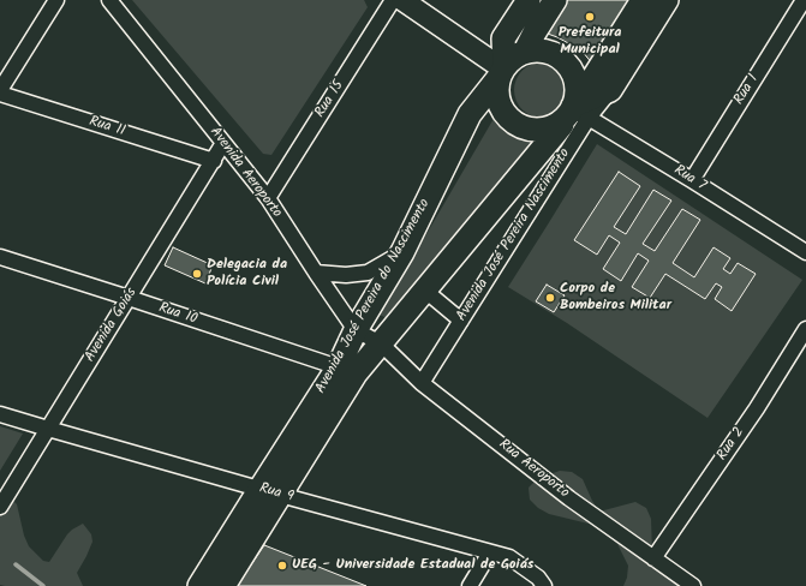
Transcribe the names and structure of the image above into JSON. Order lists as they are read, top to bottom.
{
  "streets": {
    "main road": ["Avenida José Pereira Nascimento", "Avenida José Pereira do Nascimento"],
    "street": [
      "Rua 1",
      "Rua 15",
      "Rua 11",
      "Avenida Aeroporto",
      "Rua 7",
      "Rua 10",
      "Avenida Goiás",
      "Rua 2",
      "Rua Aeroporto",
      "Rua 9"
    ]
  },
  "crossings": [
    ["Rua 1", "Rua 7"],
    ["Rua 15", "Avenida Aeroporto"],
    ["Rua 11", "Avenida Goiás"],
    ["Avenida Aeroporto", "Avenida José Pereira do Nascimento"],
    ["Avenida Aeroporto", "Avenida Goiás"],
    ["Avenida Aeroporto", "Rua Aeroporto"],
    ["Rua 7", "Avenida José Pereira Nascimento"],
    ["Rua 7", "Avenida José Pereira do Nascimento"],
    ["Avenida José Pereira Nascimento", "Avenida José Pereira do Nascimento"],
    ["Avenida José Pereira Nascimento", "Rua Aeroporto"],
    ["Avenida José Pereira do Nascimento", "Rua 10"],
    ["Avenida José Pereira do Nascimento", "Rua Aeroporto"],
    ["Avenida José Pereira do Nascimento", "Rua 9"],
    ["Rua 10", "Avenida Goiás"],
    ["Avenida Goiás", "Rua 9"],
    ["Rua 2", "Rua Aeroporto"]
  ],
  "places": [
    "Prefeitura Municipal",
    "Delegacia da Polícia Civil",
    "Corpo de Bombeiros Militar",
    "UEG - Universidade Estadual de Goiás"
  ]
}
